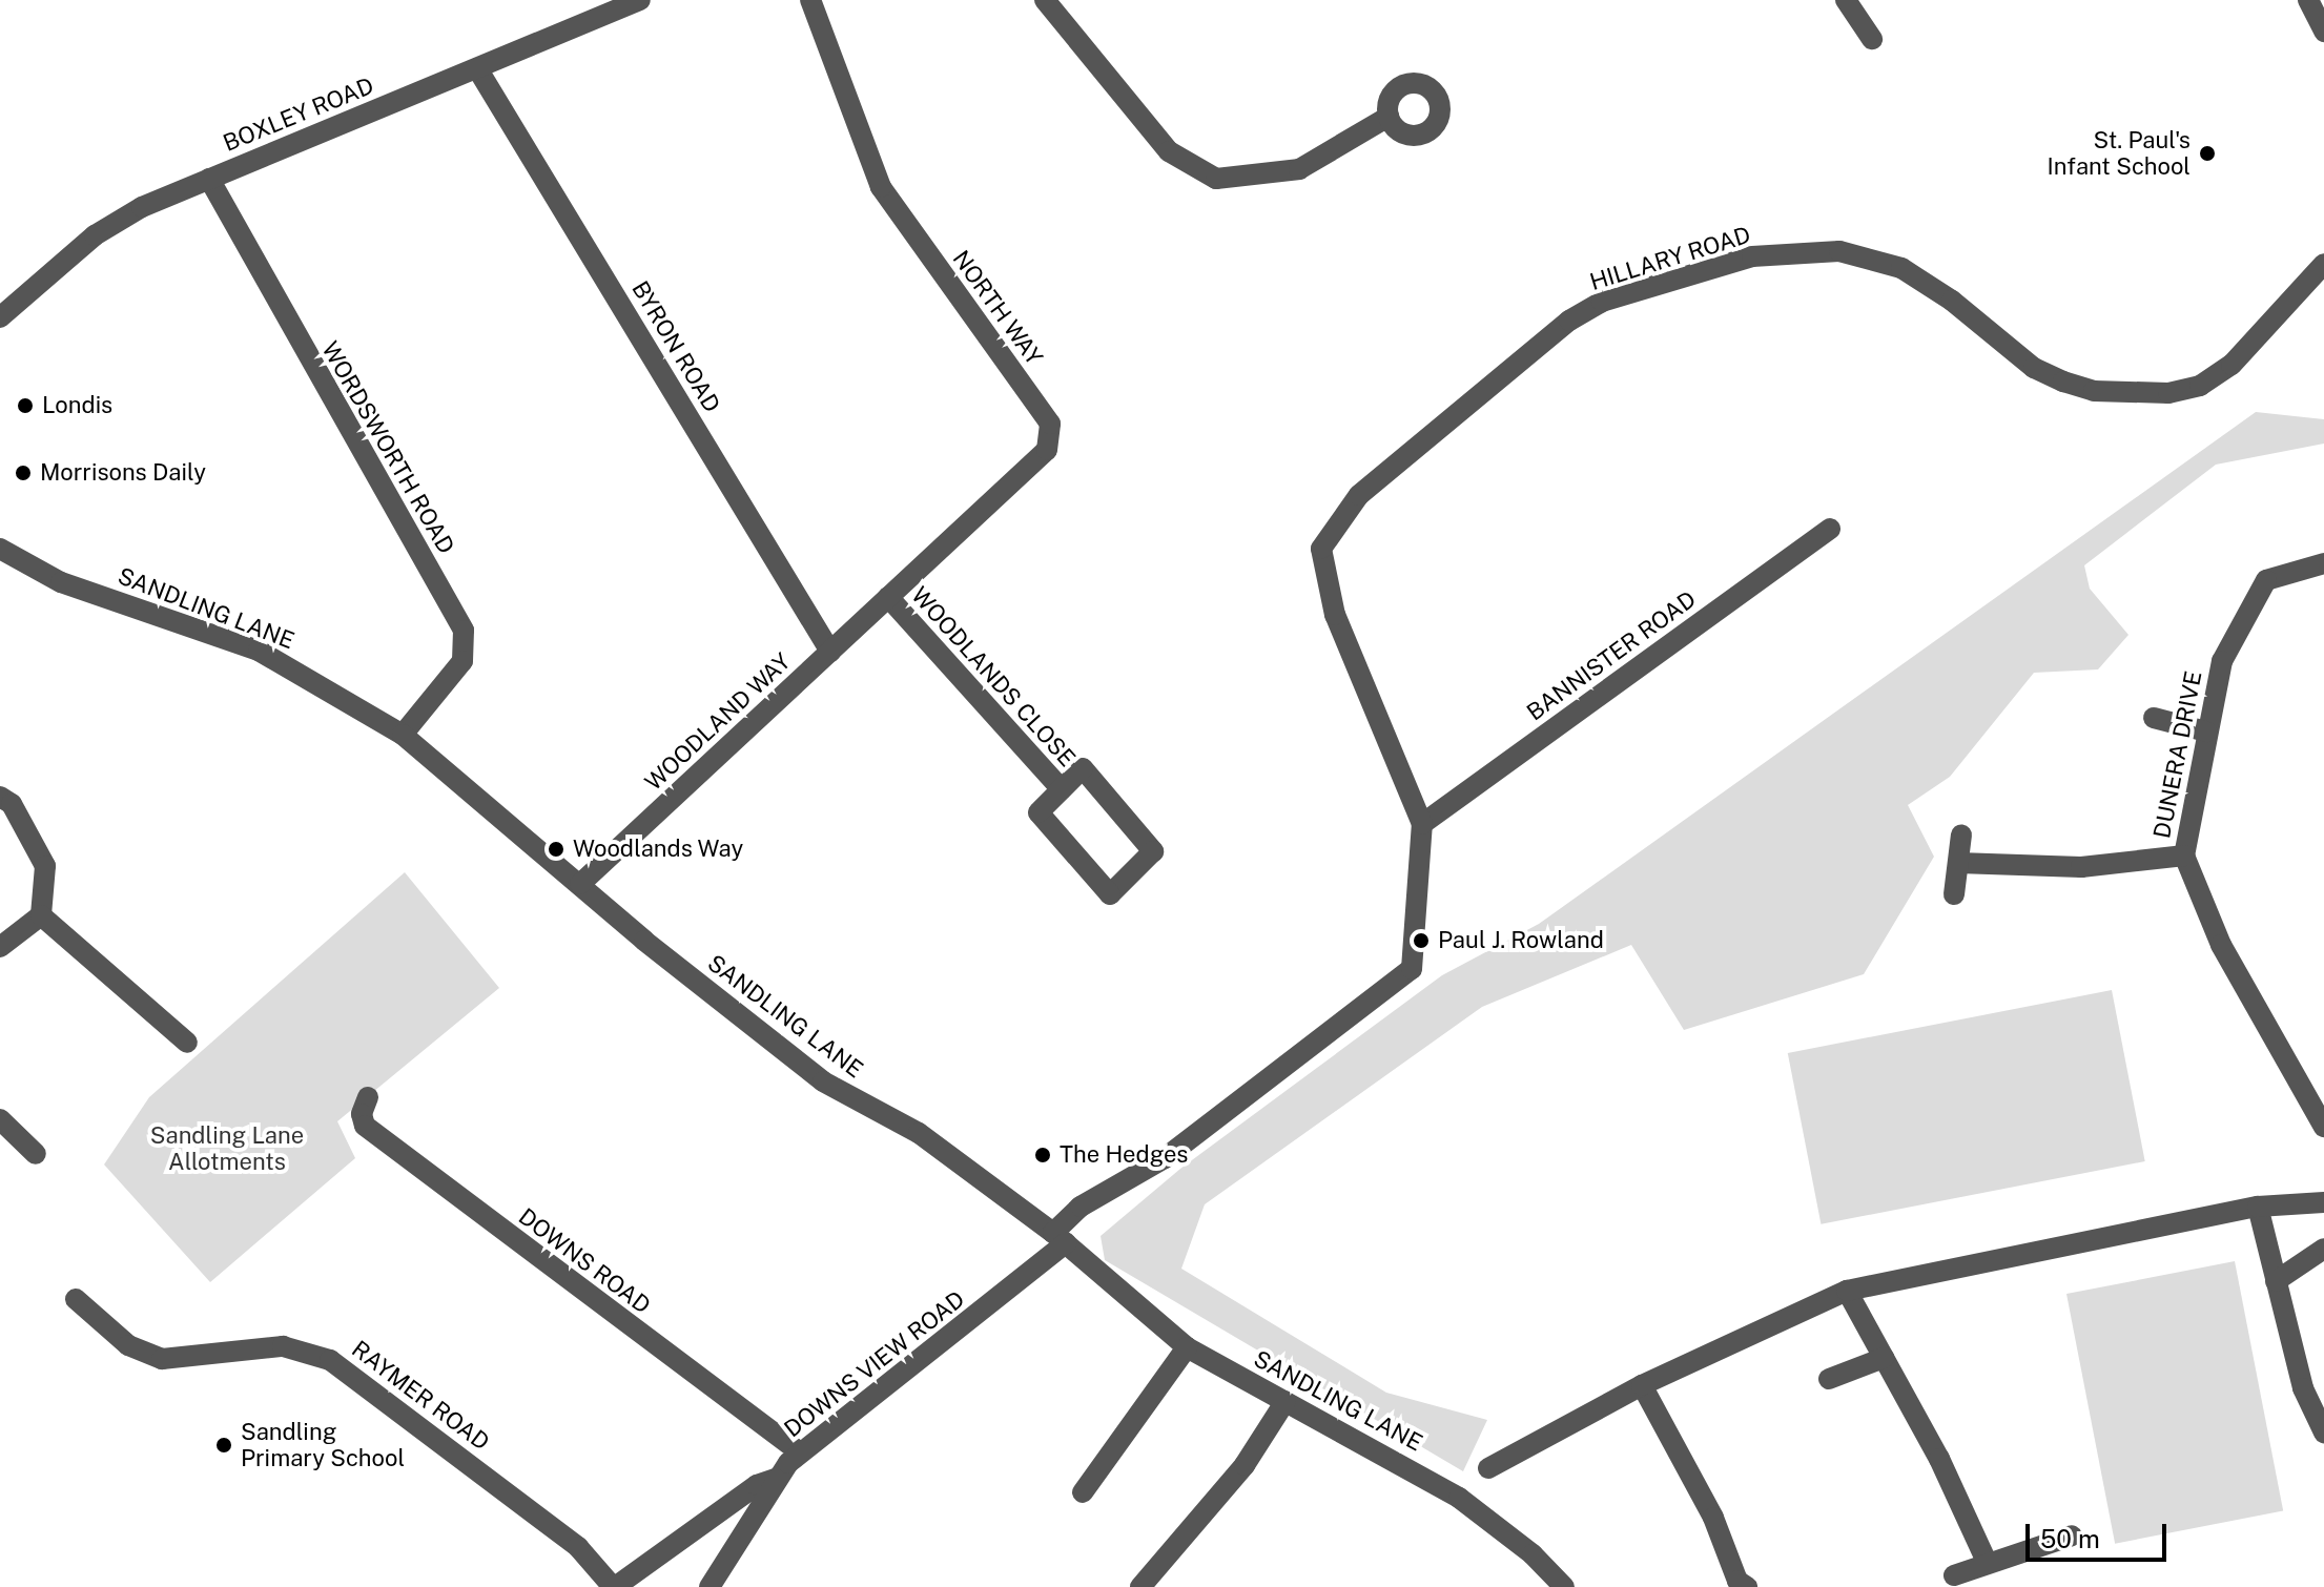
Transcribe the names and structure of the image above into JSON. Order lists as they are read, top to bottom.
{
  "streets": {
    "street": [
      "BOXLEY ROAD",
      "HILLARY ROAD",
      "NORTH WAY",
      "BYRON ROAD",
      "WORDSWORTH ROAD",
      "SANDLING LANE",
      "BANNISTER ROAD",
      "WOODLANDS CLOSE",
      "WOODLAND WAY",
      "DUNERA DRIVE",
      "DOWNS ROAD",
      "DOWNS VIEW ROAD",
      "RAYMER ROAD"
    ]
  },
  "crossings": [
    ["BOXLEY ROAD", "BYRON ROAD"],
    ["BOXLEY ROAD", "WORDSWORTH ROAD"],
    ["HILLARY ROAD", "SANDLING LANE"],
    ["HILLARY ROAD", "BANNISTER ROAD"],
    ["HILLARY ROAD", "DOWNS VIEW ROAD"],
    ["NORTH WAY", "WOODLANDS CLOSE"],
    ["NORTH WAY", "WOODLAND WAY"],
    ["BYRON ROAD", "WOODLAND WAY"],
    ["WORDSWORTH ROAD", "SANDLING LANE"],
    ["SANDLING LANE", "WOODLAND WAY"],
    ["SANDLING LANE", "DOWNS VIEW ROAD"],
    ["WOODLANDS CLOSE", "WOODLAND WAY"],
    ["DOWNS ROAD", "DOWNS VIEW ROAD"]
  ],
  "parks": ["Sandling Lane Allotments"],
  "places": [
    "St. Paul's Infant School",
    "Londis",
    "Morrisons Daily",
    "Woodlands Way",
    "Paul J. Rowland",
    "The Hedges",
    "Sandling Primary School"
  ],
  "scale_bar": "50 m"
}
